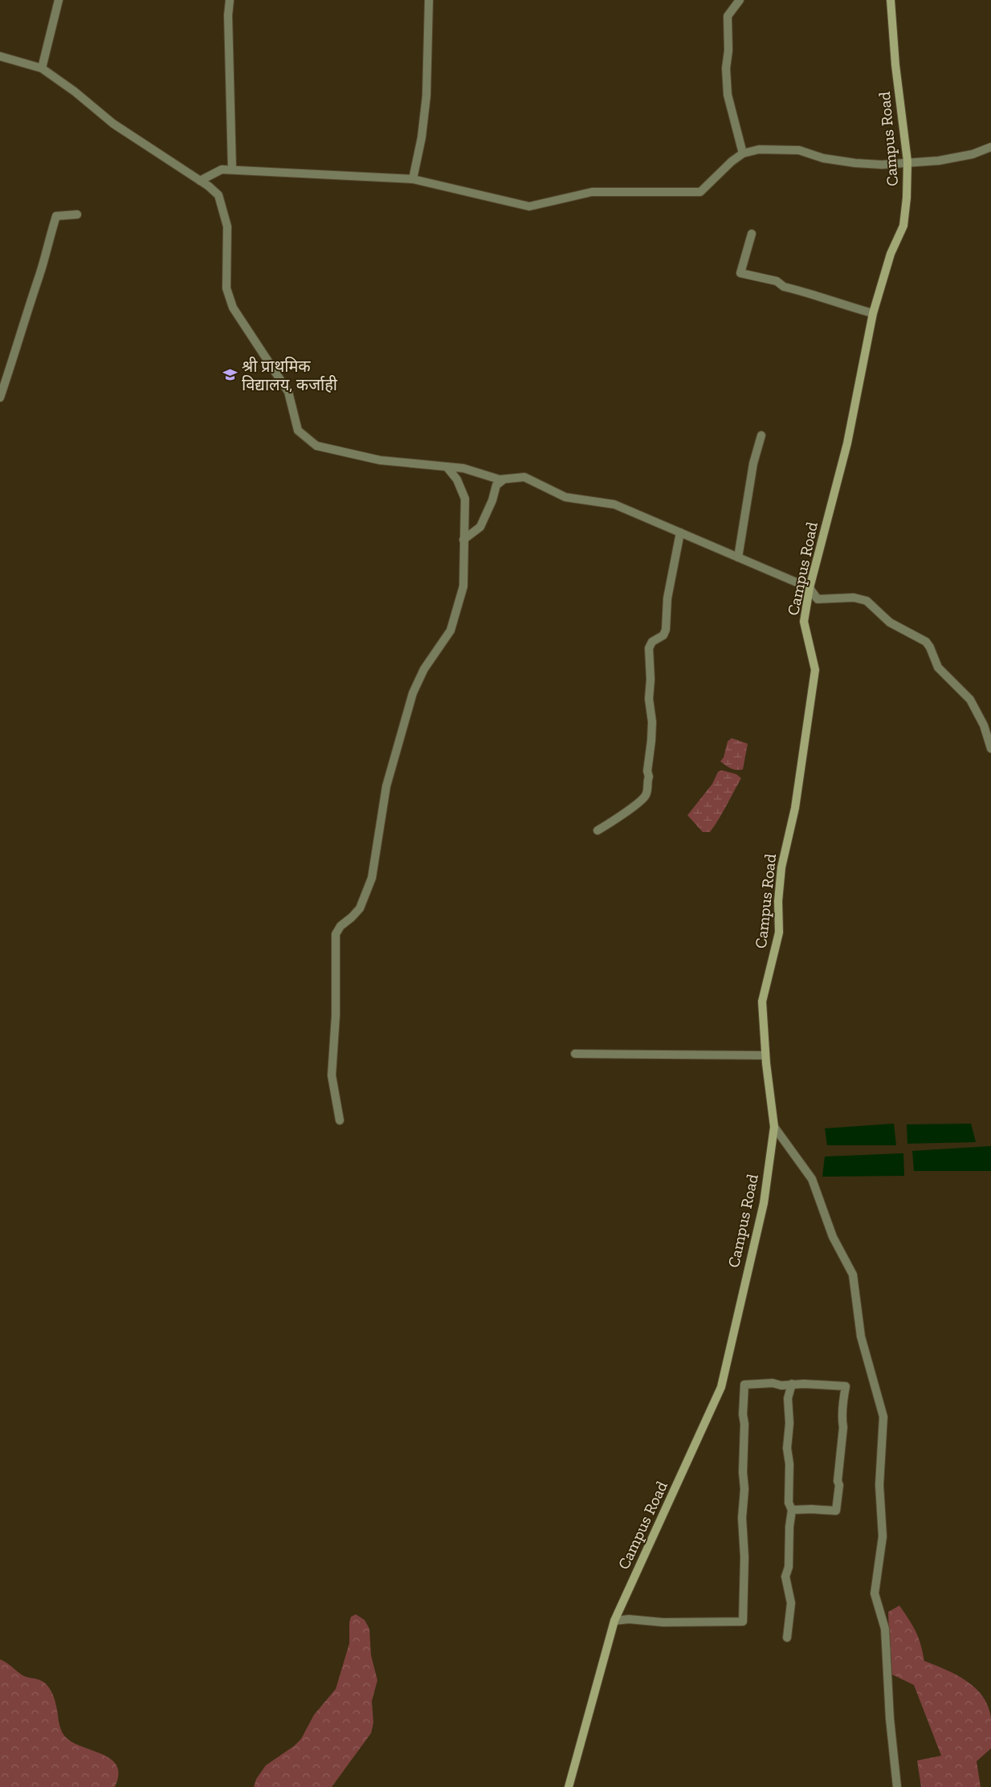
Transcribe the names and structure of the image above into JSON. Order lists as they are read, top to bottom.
{
  "streets": {
    "street": ["Campus Road"]
  },
  "places": {
    "school or university": ["श्री प्राथमिक विद्यालय, कर्जाही"]
  }
}
